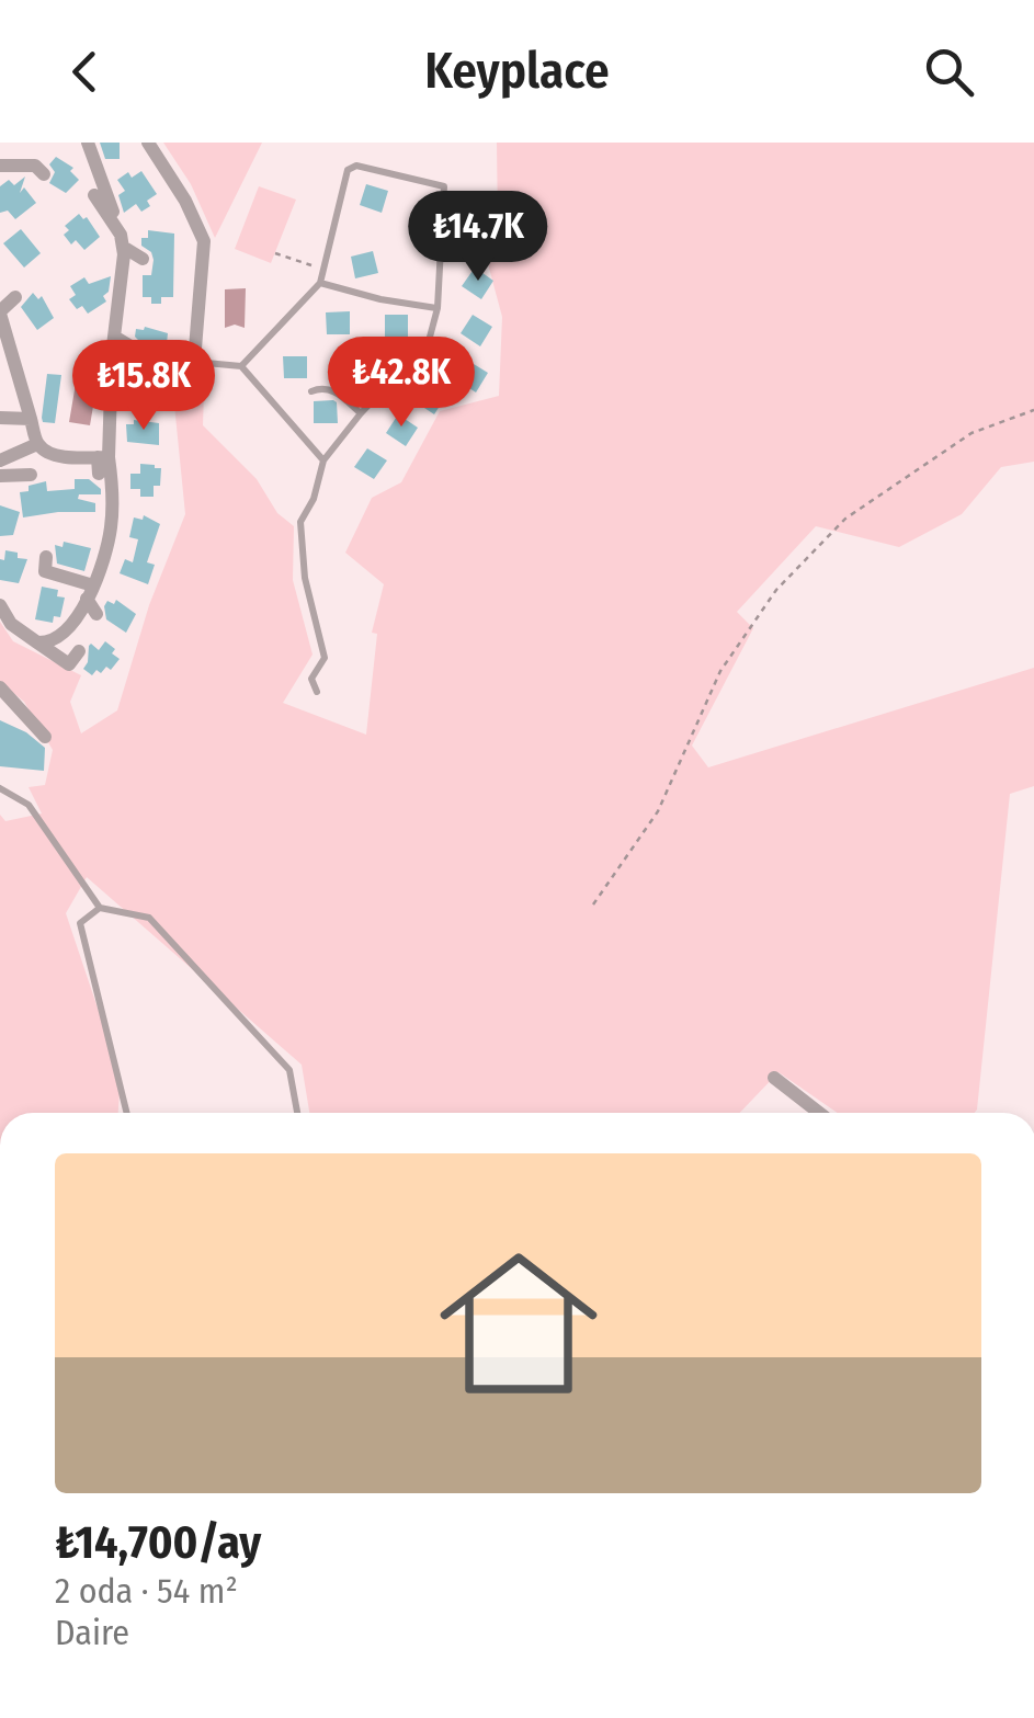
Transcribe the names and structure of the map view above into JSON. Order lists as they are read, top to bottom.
{
  "page": {
    "header": "Keyplace",
    "price": ["₺14.7K", "₺42.8K", "₺15.8K"],
    "list": [
      {
        "name": "₺14,700/ay",
        "note": "2 oda · 54 m² · Daire"
      }
    ]
  }
}
